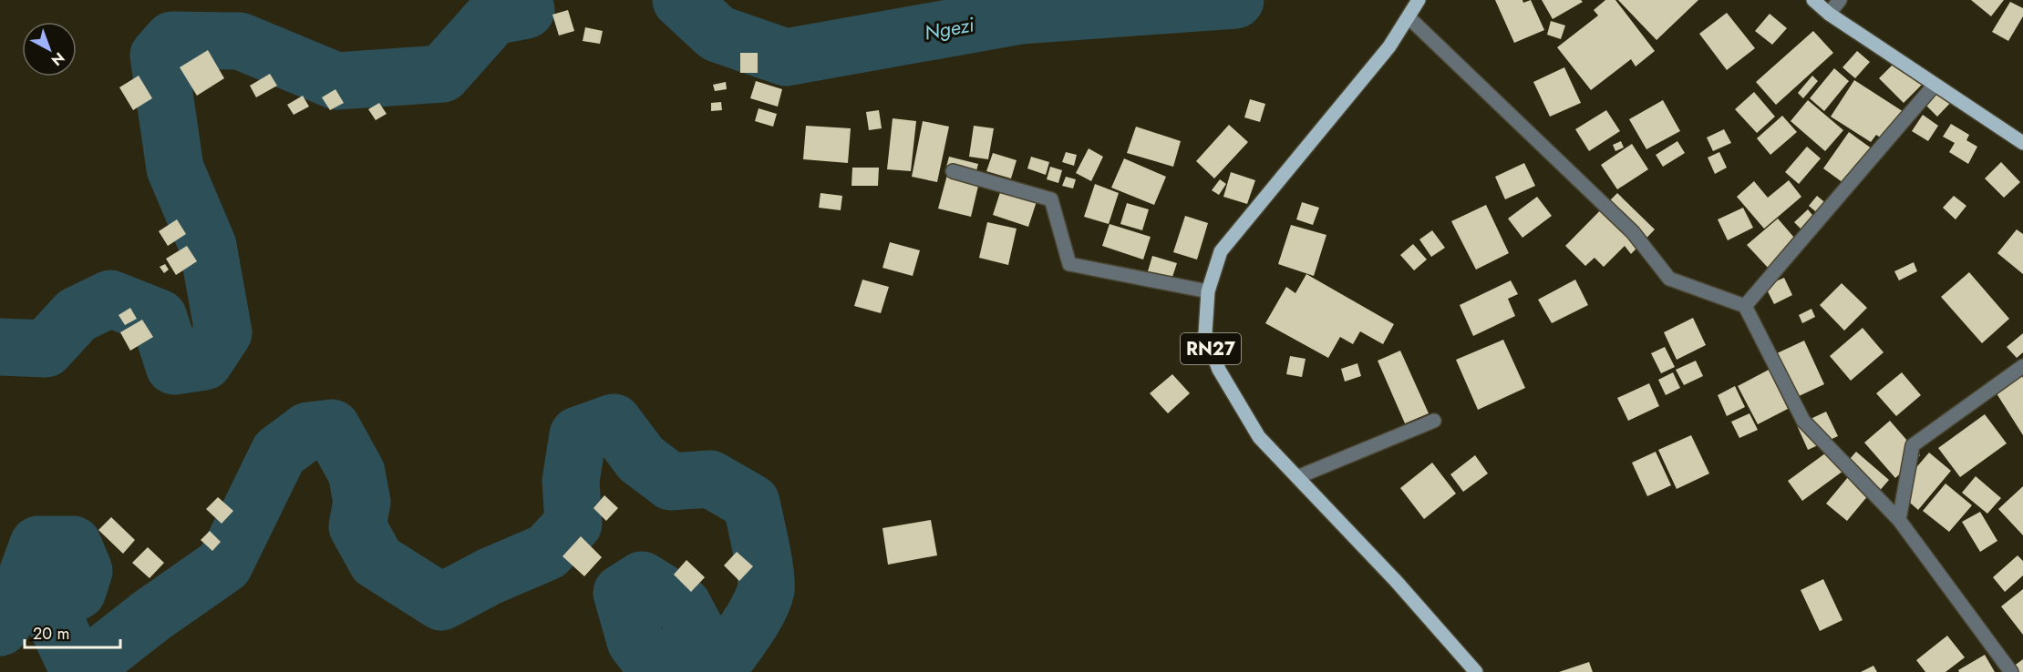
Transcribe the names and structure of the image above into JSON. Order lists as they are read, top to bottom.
{
  "streets": {
    "main road": ["RN27"]
  },
  "water": ["Ngezi"],
  "scale_bar": "20 m",
  "north": "bottom right"
}
